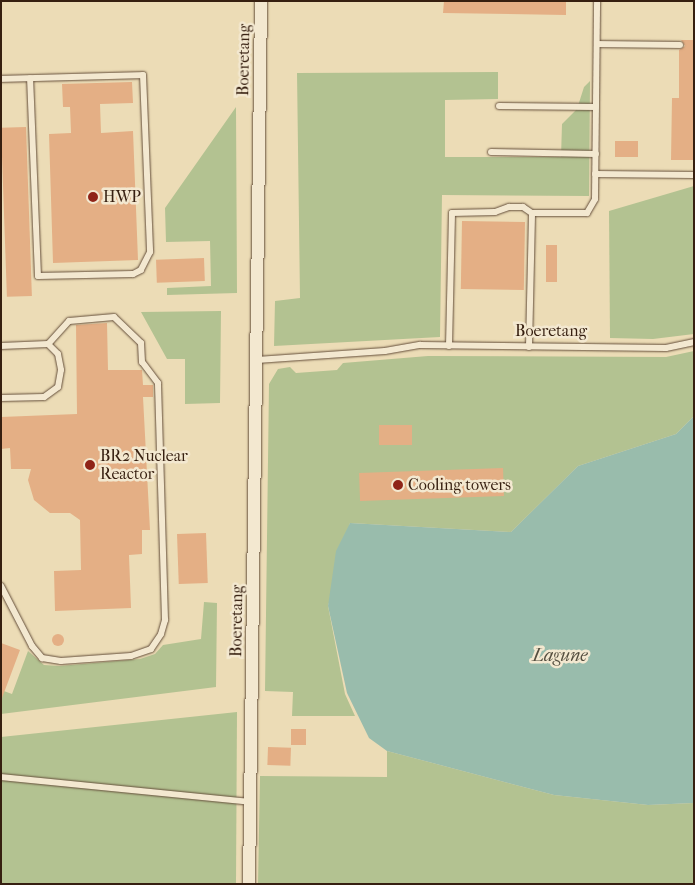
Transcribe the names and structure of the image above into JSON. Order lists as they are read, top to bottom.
{
  "streets": {
    "street": ["Boeretang"]
  },
  "water": ["Lagune"],
  "places": ["HWP", "BR2 Nuclear Reactor", "Cooling towers"]
}
